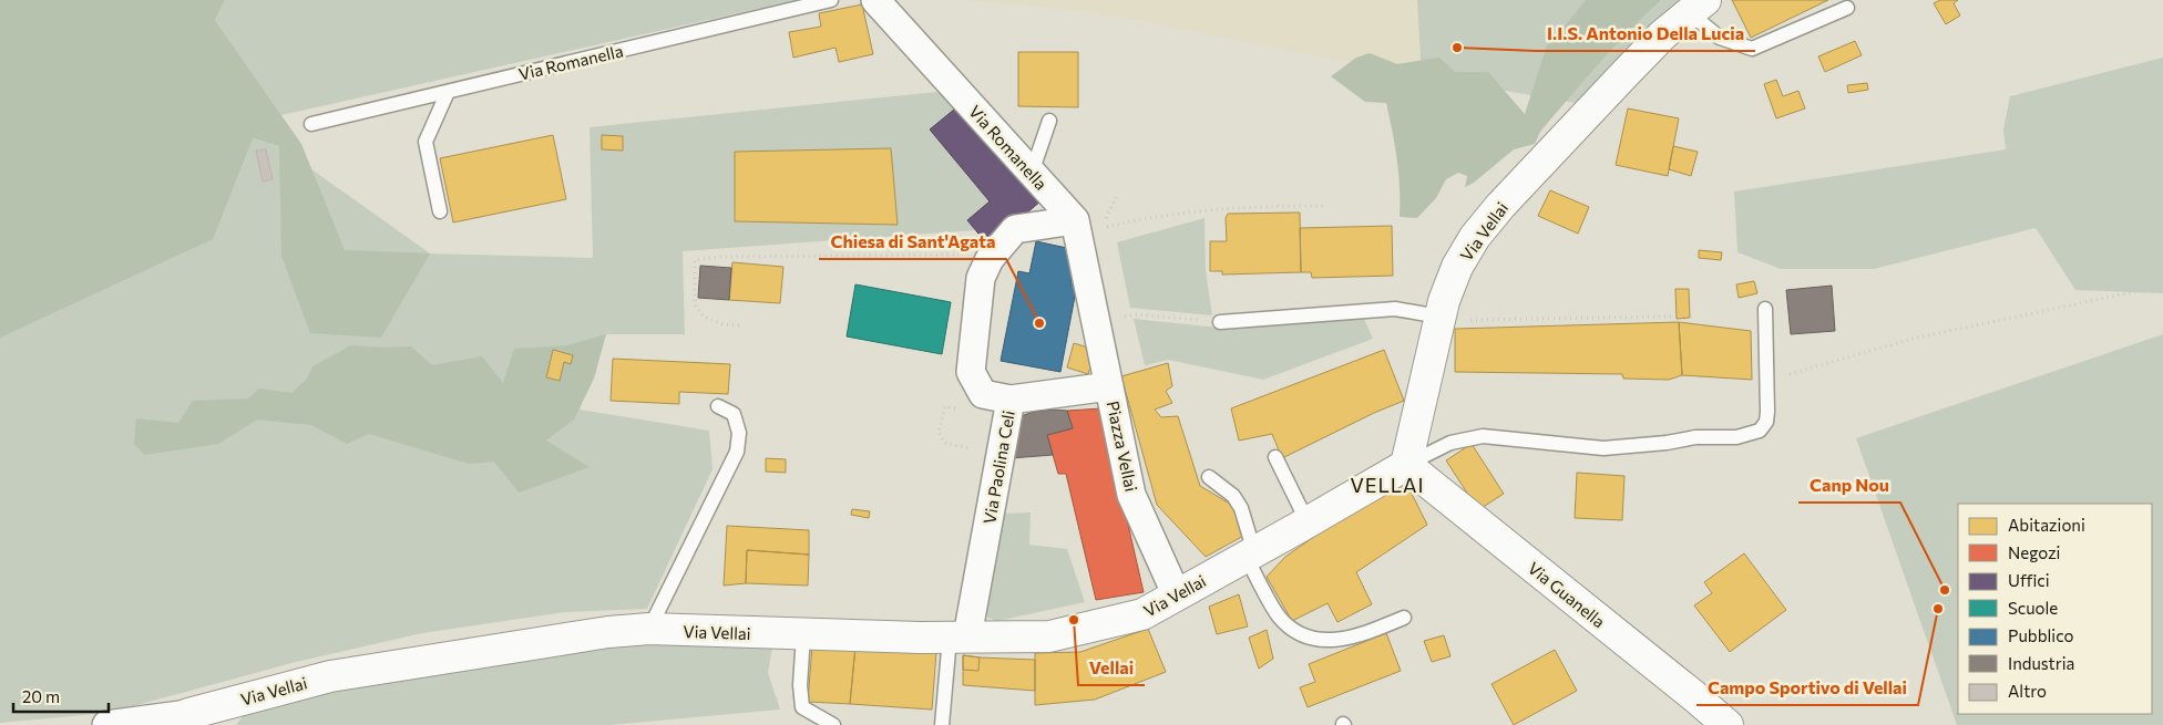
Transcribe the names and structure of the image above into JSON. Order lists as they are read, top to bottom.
{
  "streets": {
    "street": [
      "Via Romanella",
      "Via Vellai",
      "Piazza Vellai",
      "Via Paolina Celi",
      "Via Guanella"
    ]
  },
  "crossings": [
    ["Via Romanella", "Piazza Vellai"],
    ["Via Romanella", "Via Paolina Celi"],
    ["Via Vellai", "Piazza Vellai"],
    ["Via Vellai", "Via Paolina Celi"],
    ["Via Vellai", "Via Guanella"],
    ["Piazza Vellai", "Via Paolina Celi"]
  ],
  "districts": ["VELLAI"],
  "places": [
    "I.I.S. Antonio Della Lucia",
    "Chiesa di Sant'Agata",
    "Canp Nou",
    "Campo Sportivo di Vellai",
    "Vellai"
  ],
  "legend": [
    "Abitazioni",
    "Negozi",
    "Uffici",
    "Scuole",
    "Pubblico",
    "Industria",
    "Altro"
  ],
  "scale_bar": "20 m"
}
